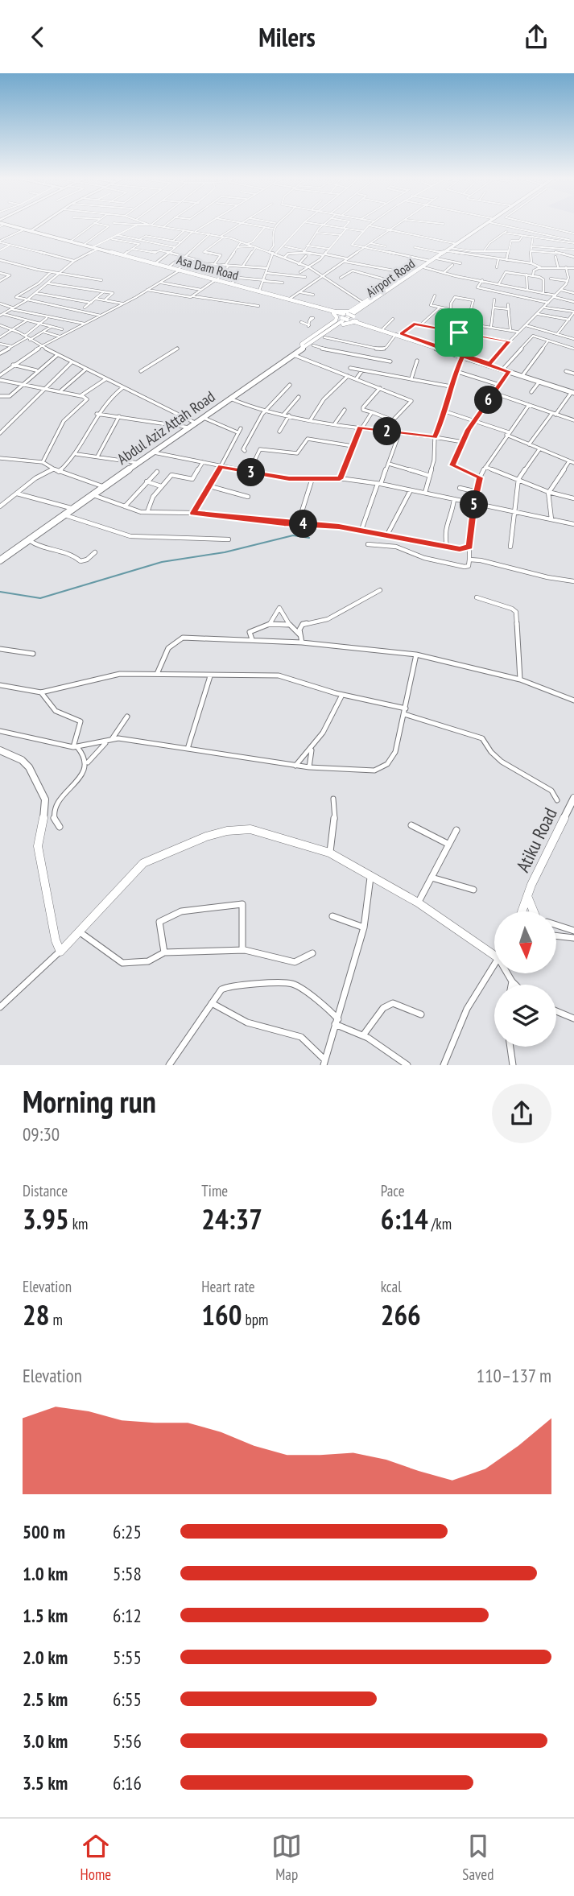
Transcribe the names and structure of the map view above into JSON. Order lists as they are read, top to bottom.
{
  "streets": {
    "highway": ["Airport Road", "Abdul Aziz Attah Road"],
    "main road": ["Asa Dam Road"],
    "street": ["Atiku Road"]
  },
  "crossings": [
    ["Airport Road", "Abdul Aziz Attah Road"]
  ],
  "north": "bottom",
  "page": {
    "header": "Milers",
    "pins": [
      "6",
      "2",
      "3",
      "5",
      "4"
    ],
    "heading": ["Morning run", "09:30"],
    "stats": [
      ["Distance", "3.95 km"],
      ["Time", "24:37"],
      ["Pace", "6:14 /km"],
      ["Elevation", "28 m"],
      ["Heart rate", "160 bpm"],
      ["kcal", "266"]
    ],
    "chart": ["Elevation", "110–137 m"],
    "list": [
      {
        "name": "500 m",
        "note": "6:25"
      },
      {
        "name": "1.0 km",
        "note": "5:58"
      },
      {
        "name": "1.5 km",
        "note": "6:12"
      },
      {
        "name": "2.0 km",
        "note": "5:55"
      },
      {
        "name": "2.5 km",
        "note": "6:55"
      },
      {
        "name": "3.0 km",
        "note": "5:56"
      },
      {
        "name": "3.5 km",
        "note": "6:16"
      }
    ],
    "tabs": ["Home", "Map", "Saved"]
  }
}
